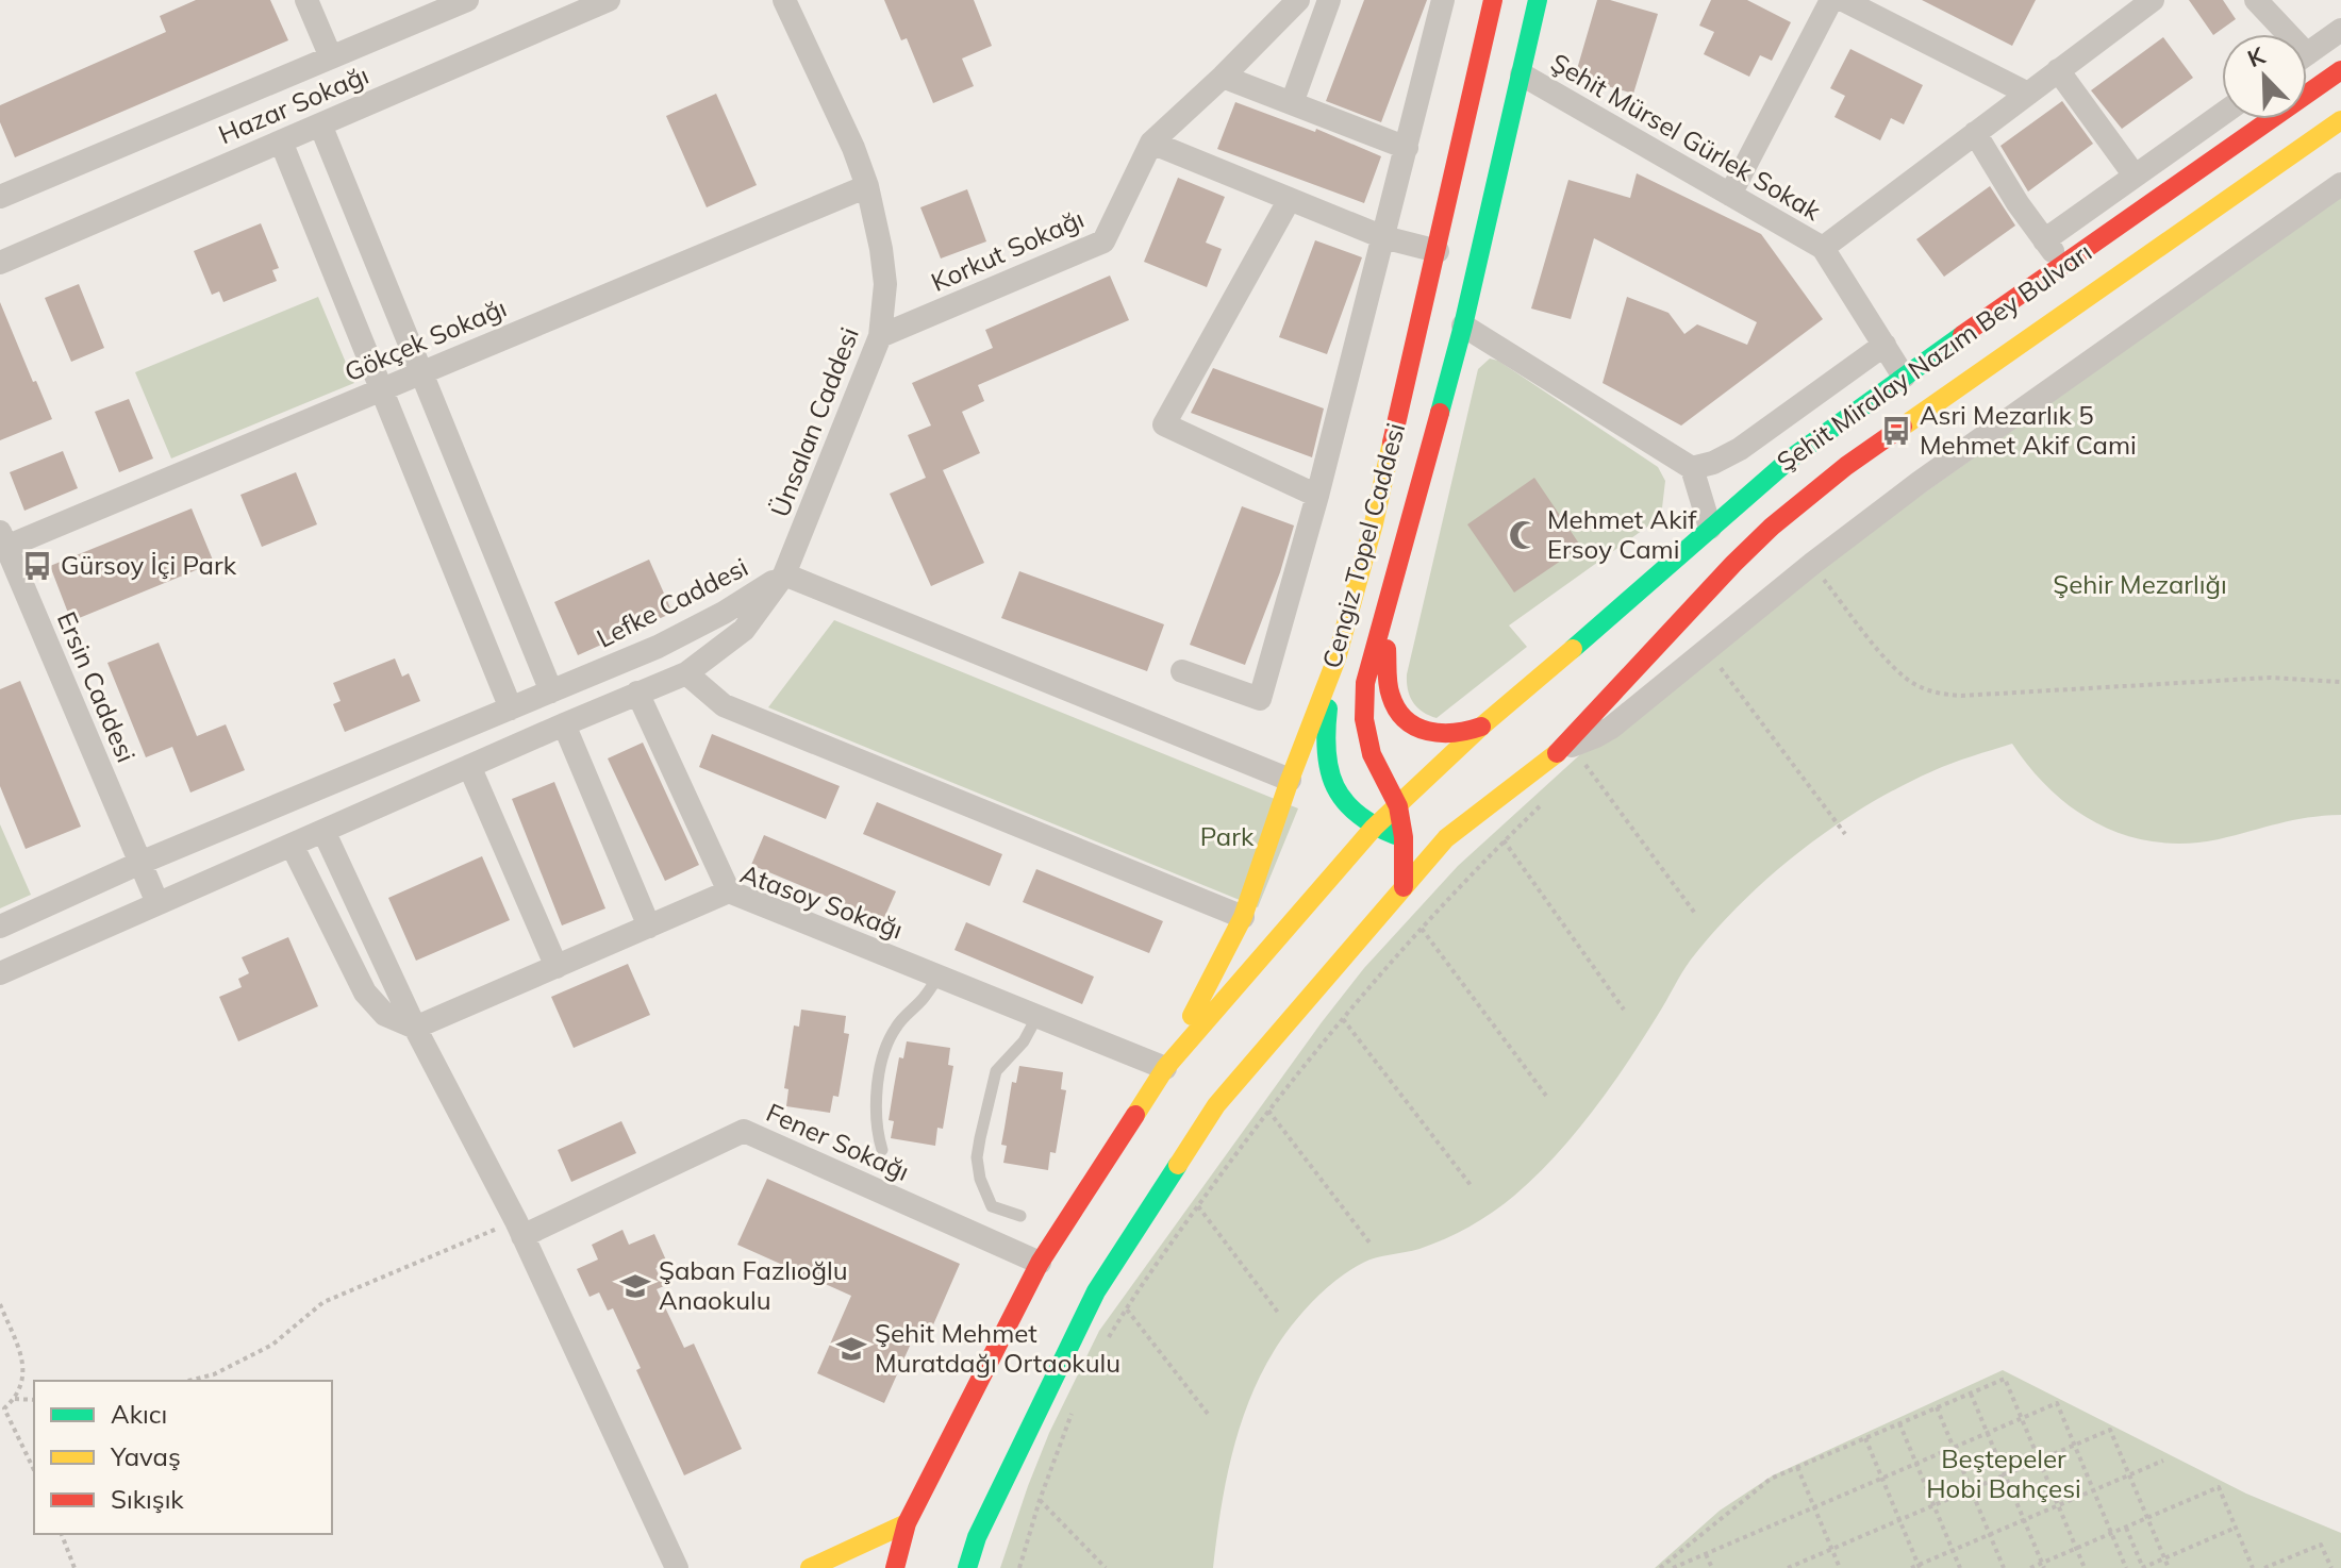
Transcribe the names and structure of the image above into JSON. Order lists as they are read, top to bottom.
{
  "streets": {
    "main road": ["Şehit Miralay Nazım Bey Bulvarı", "Cengiz Topel Caddesi"],
    "street": [
      "Hazar Sokağı",
      "Şehit Mürsel Gürlek Sokak",
      "Korkut Sokağı",
      "Gökçek Sokağı",
      "Ünsalan Caddesi",
      "Lefke Caddesi",
      "Ersin Caddesi",
      "Atasoy Sokağı",
      "Fener Sokağı"
    ]
  },
  "crossings": [
    ["Şehit Mürsel Gürlek Sokak", "Şehit Miralay Nazım Bey Bulvarı"],
    ["Şehit Mürsel Gürlek Sokak", "Cengiz Topel Caddesi"],
    ["Korkut Sokağı", "Ünsalan Caddesi"],
    ["Gökçek Sokağı", "Ünsalan Caddesi"],
    ["Gökçek Sokağı", "Ersin Caddesi"],
    ["Şehit Miralay Nazım Bey Bulvarı", "Cengiz Topel Caddesi"],
    ["Şehit Miralay Nazım Bey Bulvarı", "Atasoy Sokağı"],
    ["Şehit Miralay Nazım Bey Bulvarı", "Fener Sokağı"],
    ["Ünsalan Caddesi", "Lefke Caddesi"],
    ["Cengiz Topel Caddesi", "Atasoy Sokağı"],
    ["Lefke Caddesi", "Ersin Caddesi"]
  ],
  "parks": ["Şehir Mezarlığı", "Park", "Beştepeler Hobi Bahçesi"],
  "places": {
    "bus stop": ["Asri Mezarlık 5 Mehmet Akif Cami", "Gürsoy İçi Park"],
    "mosque": ["Mehmet Akif Ersoy Cami"],
    "school or university": ["Şaban Fazlıoğlu Anaokulu", "Şehit Mehmet Muratdağı Ortaokulu"]
  },
  "legend": ["Akıcı", "Yavaş", "Sıkışık"],
  "north": "top left"
}
